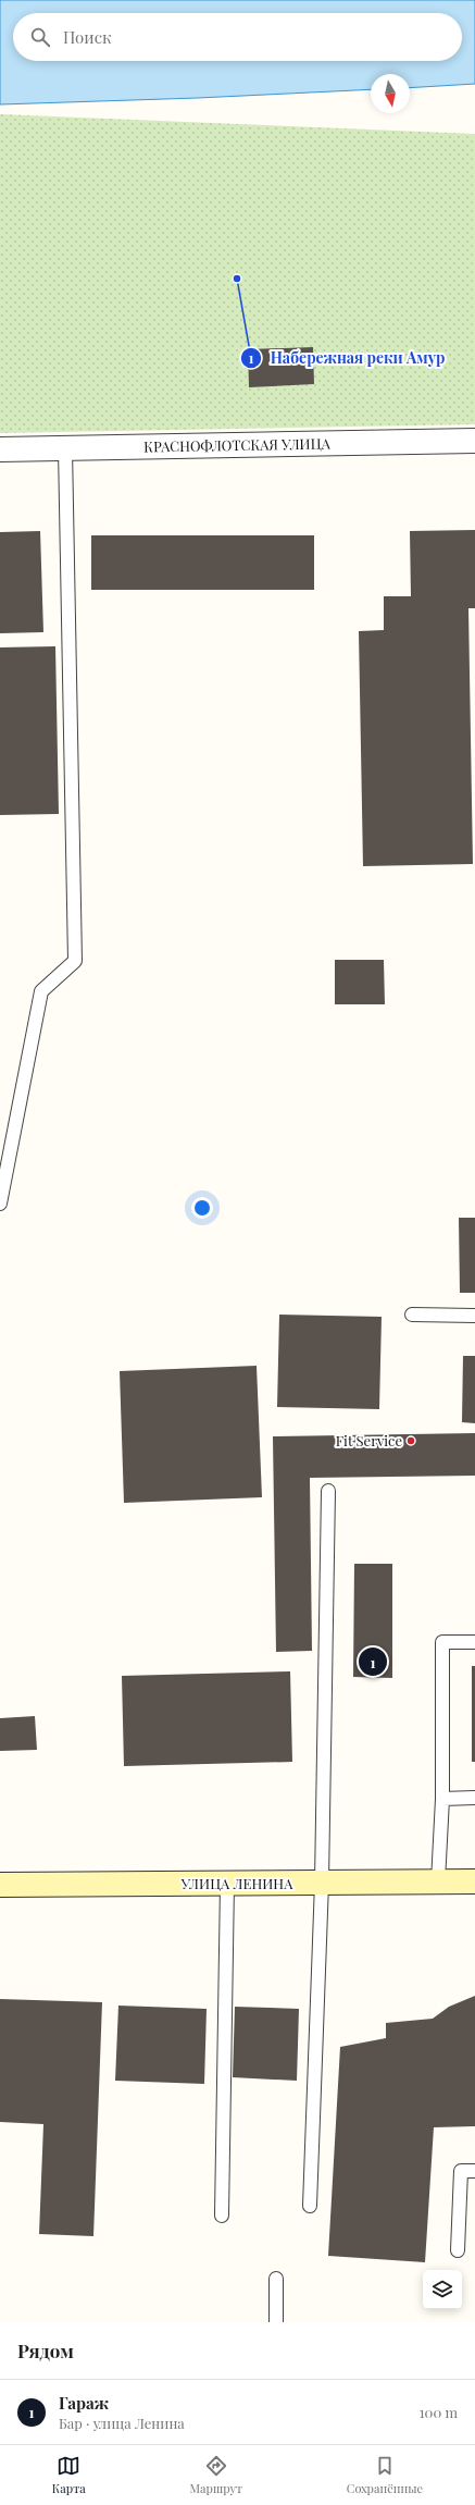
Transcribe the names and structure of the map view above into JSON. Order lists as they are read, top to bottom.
{
  "streets": {
    "main road": ["УЛИЦА ЛЕНИНА"],
    "street": ["КРАСНОФЛОТСКАЯ УЛИЦА"]
  },
  "places": ["Набережная реки Амур", "Fit Service"],
  "north": "bottom",
  "page": {
    "search": "Поиск",
    "pins": "1",
    "heading": "Рядом",
    "list": [
      {
        "mark": "1",
        "name": "Гараж",
        "note": "Бар · улица Ленина",
        "value": "100 m"
      }
    ],
    "nav": ["Карта", "Маршрут", "Сохранённые"]
  }
}
